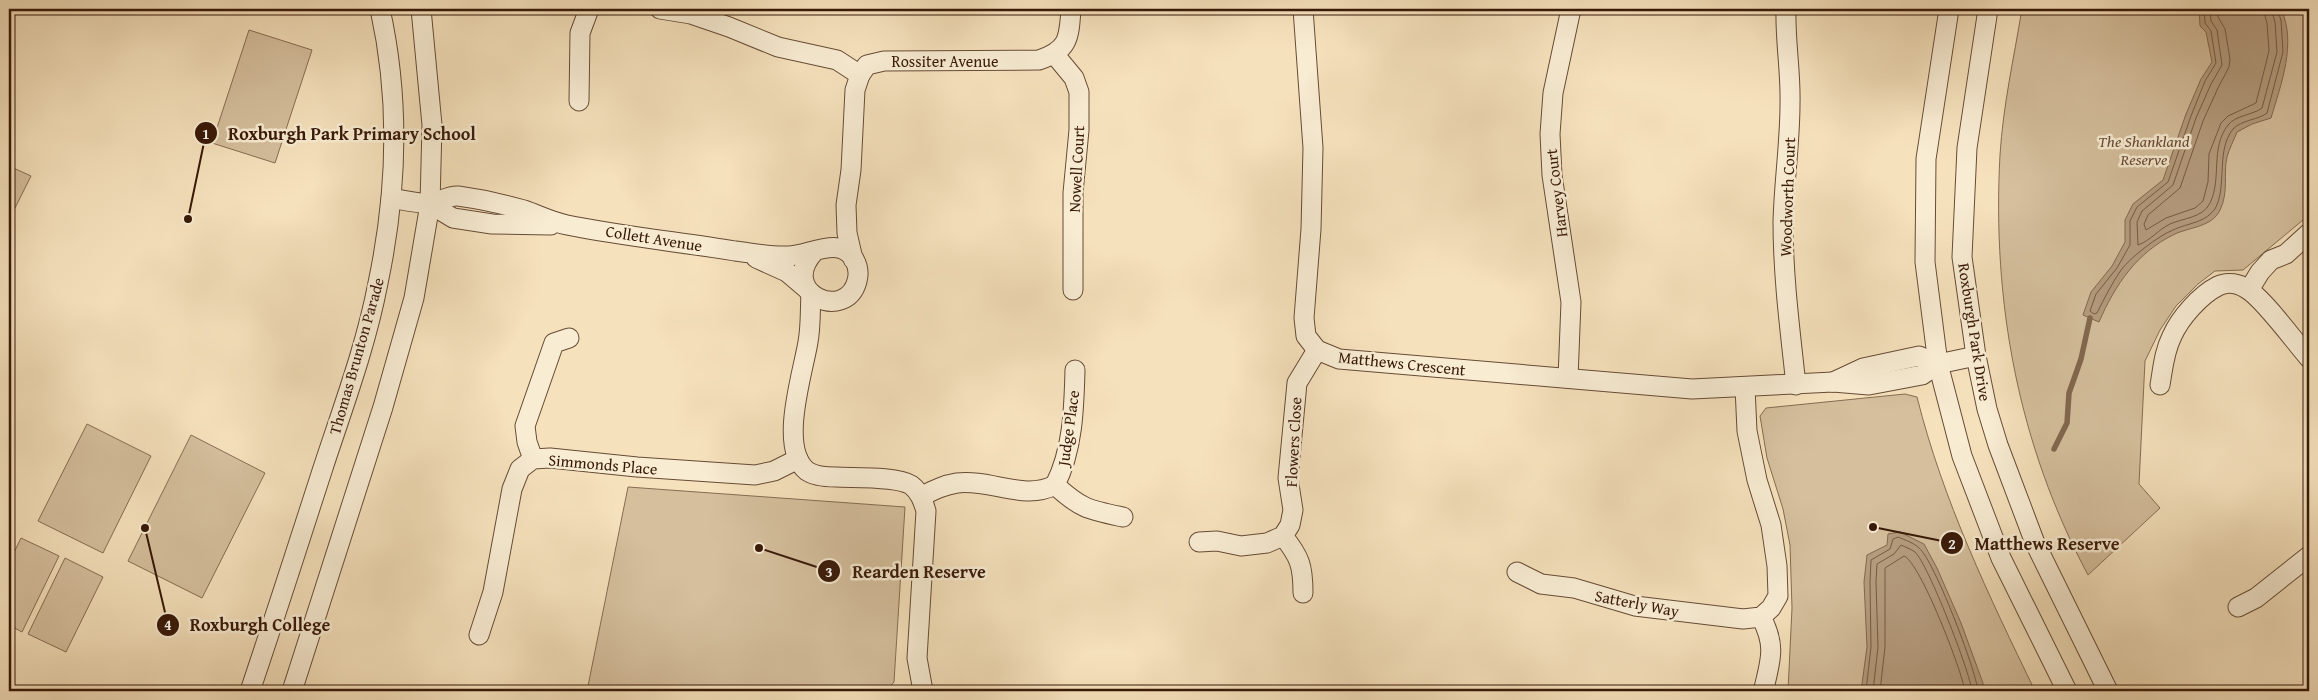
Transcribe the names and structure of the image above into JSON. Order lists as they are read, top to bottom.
{
  "streets": {
    "street": [
      "Rossiter Avenue",
      "Nowell Court",
      "Harvey Court",
      "Woodworth Court",
      "Collett Avenue",
      "Roxburgh Park Drive",
      "Thomas Brunton Parade",
      "Matthews Crescent",
      "Judge Place",
      "Flowers Close",
      "Simmonds Place",
      "Satterly Way"
    ]
  },
  "crossings": [
    ["Rossiter Avenue", "Nowell Court"],
    ["Harvey Court", "Matthews Crescent"],
    ["Woodworth Court", "Matthews Crescent"],
    ["Collett Avenue", "Thomas Brunton Parade"],
    ["Roxburgh Park Drive", "Matthews Crescent"],
    ["Matthews Crescent", "Flowers Close"]
  ],
  "parks": ["The Shankland Reserve"],
  "places": [
    "Roxburgh Park Primary School",
    "Matthews Reserve",
    "Roxburgh College",
    "Rearden Reserve"
  ]
}
